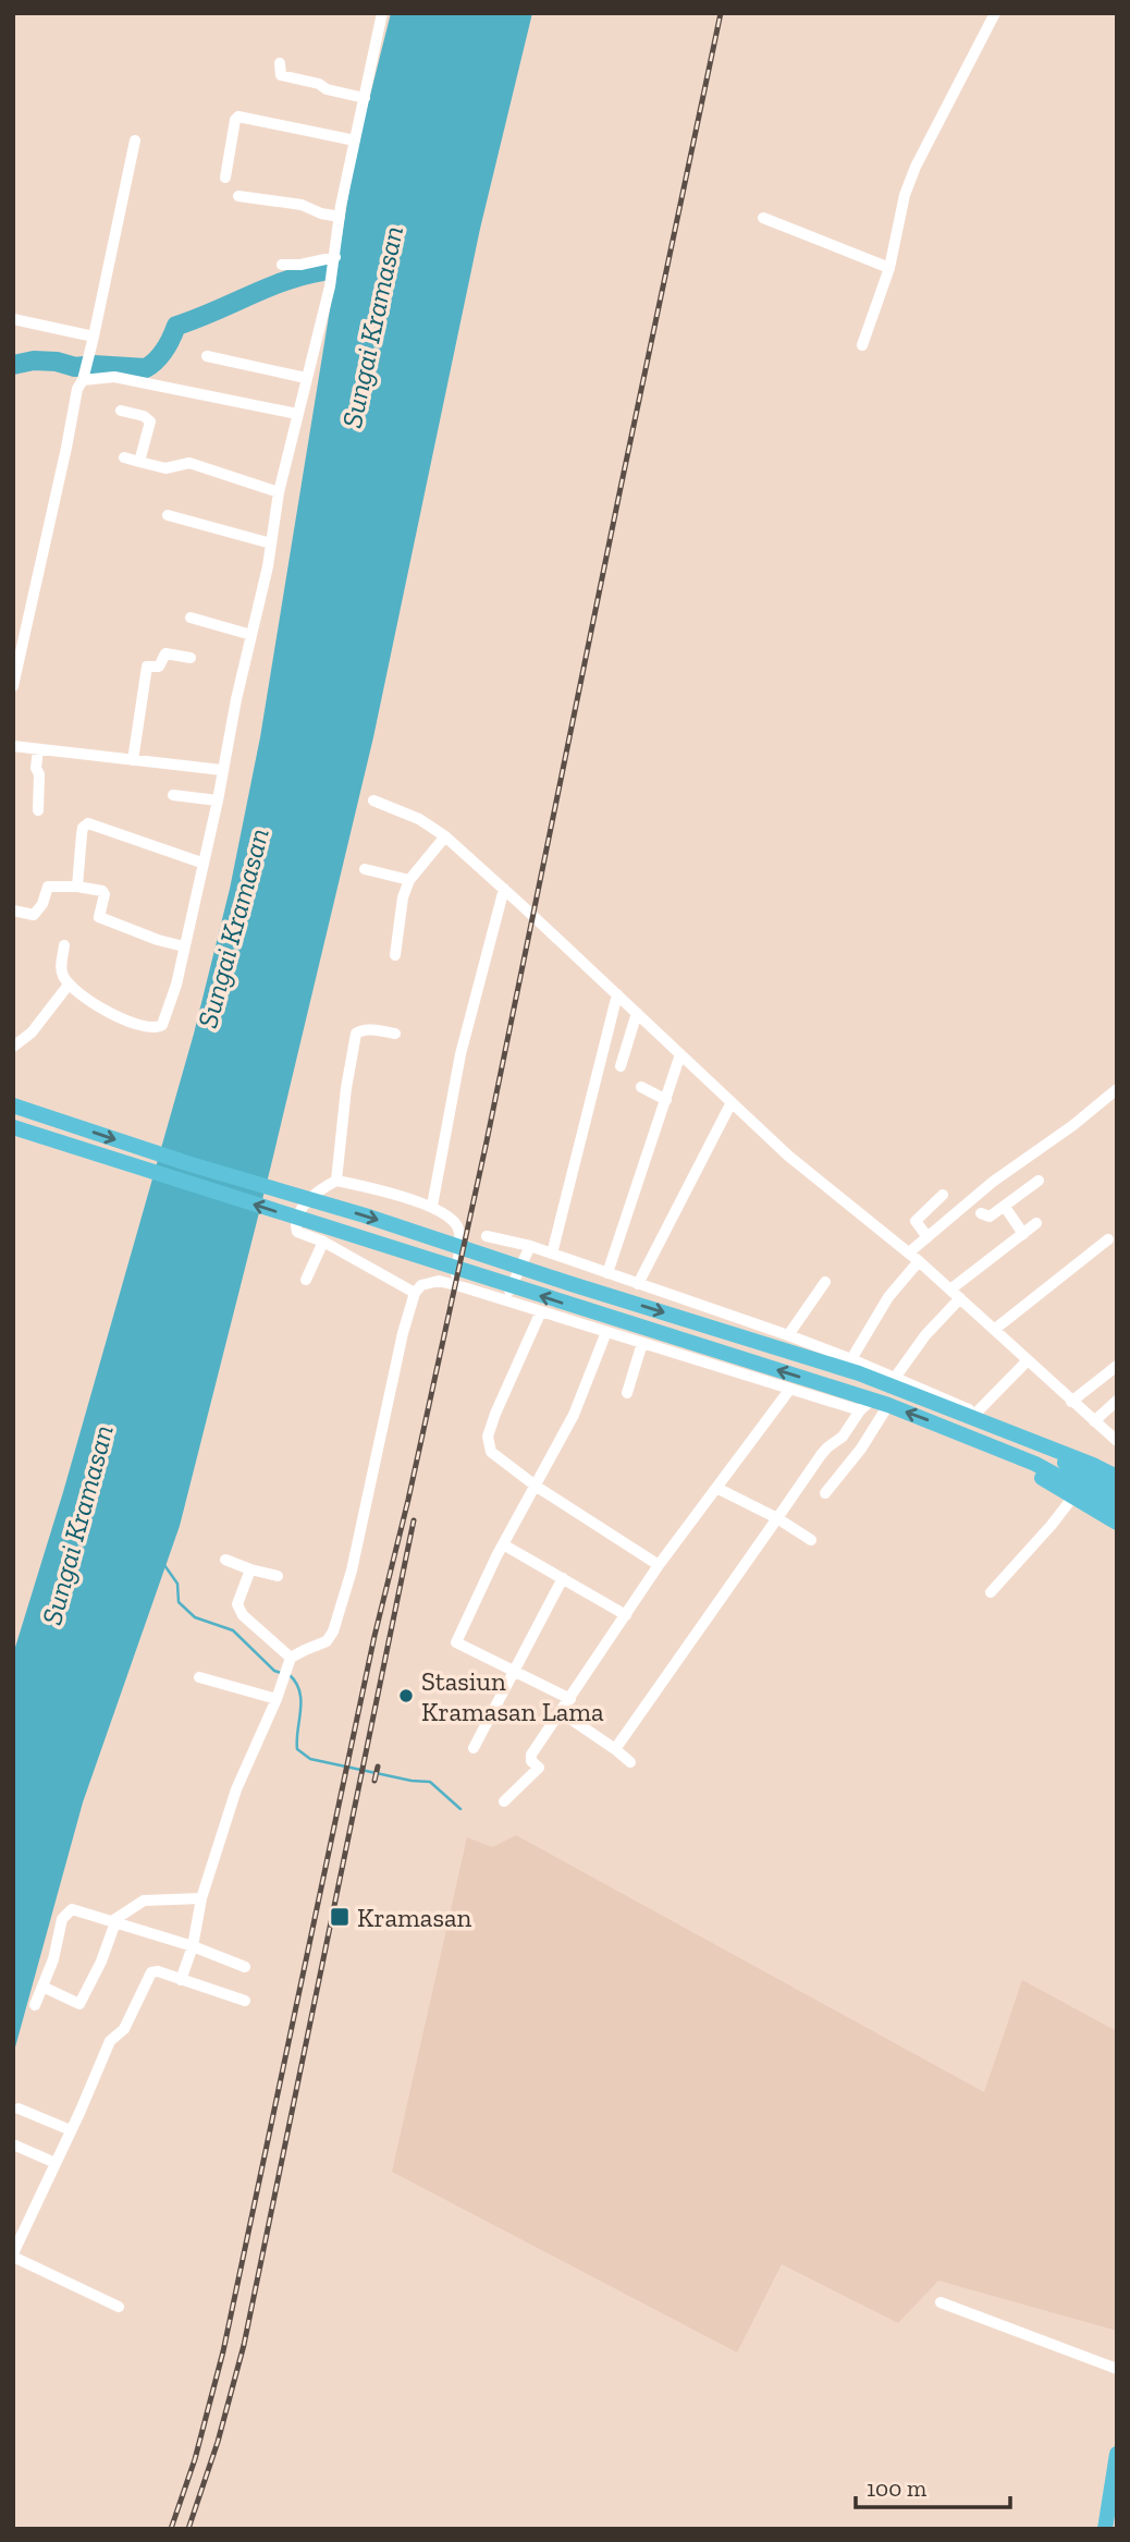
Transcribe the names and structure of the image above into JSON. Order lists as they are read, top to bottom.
{
  "water": ["Sungai Kramasan"],
  "places": {
    "other": ["Stasiun Kramasan Lama"],
    "transit": ["Kramasan"]
  },
  "scale_bar": "100 m"
}
